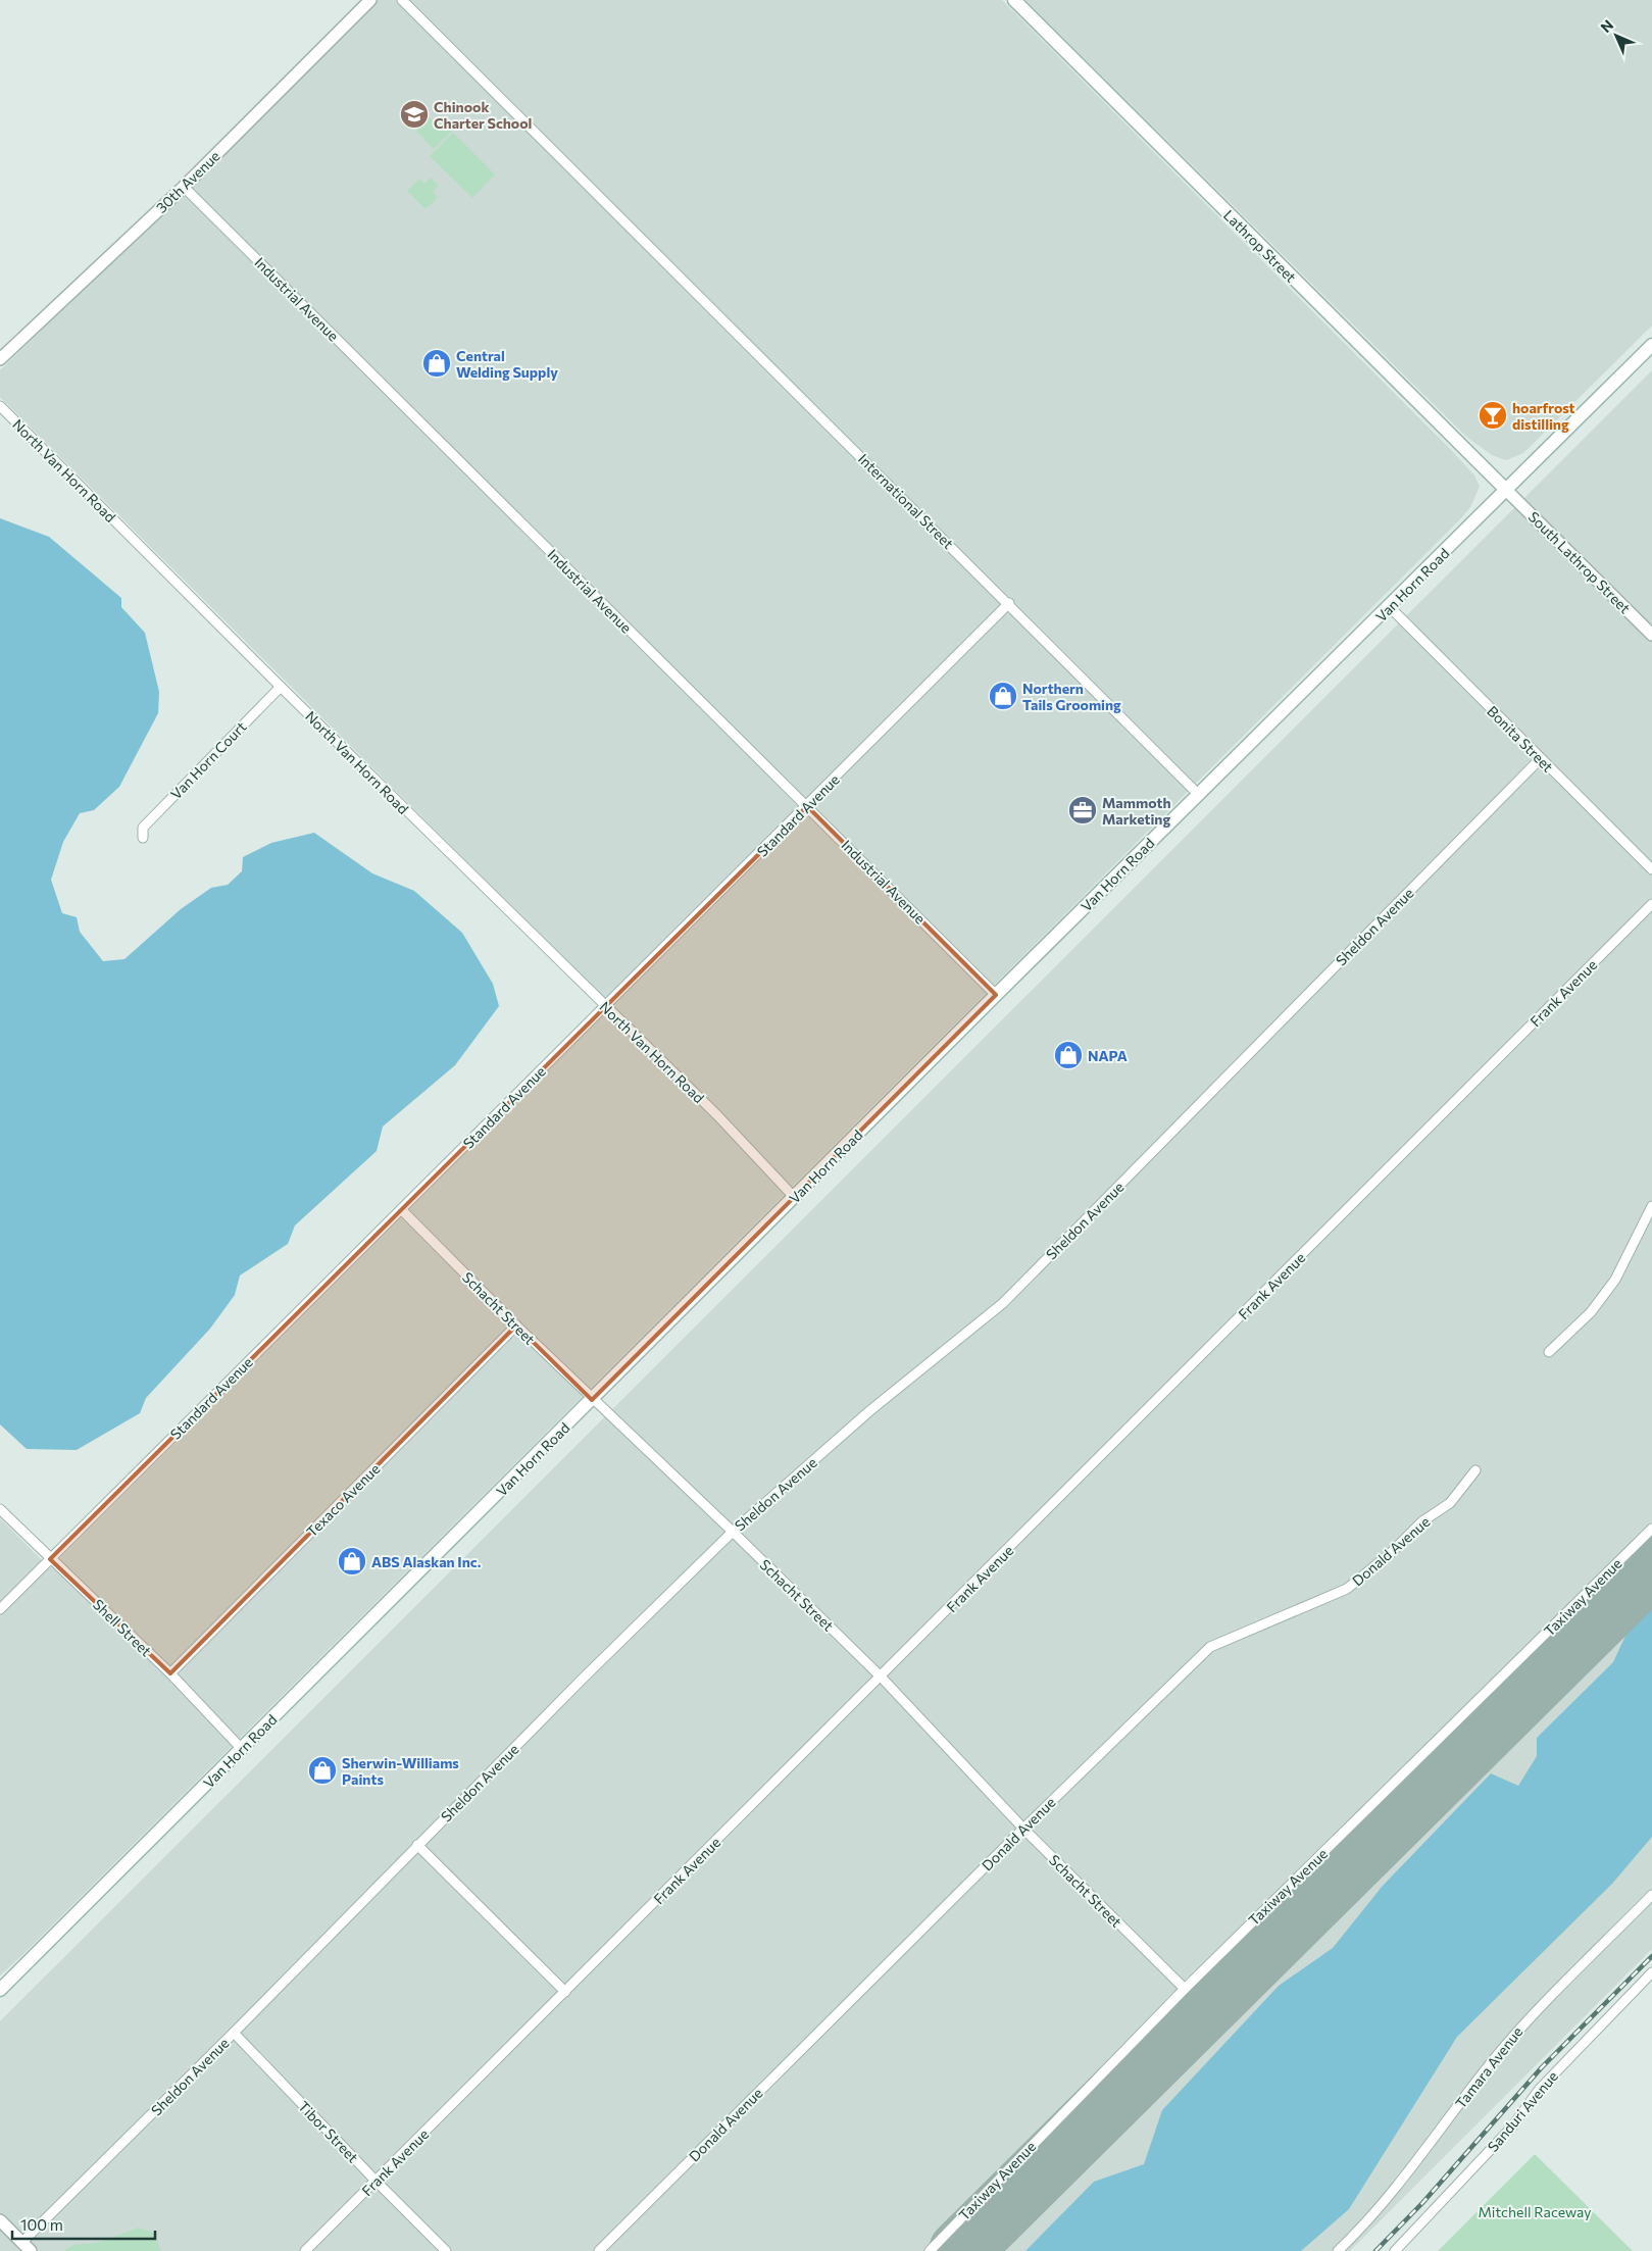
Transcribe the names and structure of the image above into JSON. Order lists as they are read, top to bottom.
{
  "streets": {
    "main road": ["Lathrop Street", "Van Horn Road"],
    "street": [
      "30th Avenue",
      "Industrial Avenue",
      "North Van Horn Road",
      "International Street",
      "South Lathrop Street",
      "Bonita Street",
      "Van Horn Court",
      "Standard Avenue",
      "Sheldon Avenue",
      "Frank Avenue",
      "Schacht Street",
      "Texaco Avenue",
      "Donald Avenue",
      "Taxiway Avenue",
      "Shell Street",
      "Tamara Avenue",
      "Sanduri Avenue",
      "Tibor Street"
    ]
  },
  "crossings": [
    ["30th Avenue", "Industrial Avenue"],
    ["Lathrop Street", "South Lathrop Street"],
    ["Lathrop Street", "Van Horn Road"],
    ["Industrial Avenue", "Van Horn Road"],
    ["Industrial Avenue", "Standard Avenue"],
    ["North Van Horn Road", "Van Horn Road"],
    ["North Van Horn Road", "Van Horn Court"],
    ["North Van Horn Road", "Standard Avenue"],
    ["International Street", "Van Horn Road"],
    ["International Street", "Standard Avenue"],
    ["South Lathrop Street", "Van Horn Road"],
    ["Van Horn Road", "Bonita Street"],
    ["Van Horn Road", "Schacht Street"],
    ["Van Horn Road", "Shell Street"],
    ["Bonita Street", "Sheldon Avenue"],
    ["Standard Avenue", "Schacht Street"],
    ["Standard Avenue", "Shell Street"],
    ["Sheldon Avenue", "Schacht Street"],
    ["Sheldon Avenue", "Tibor Street"],
    ["Frank Avenue", "Schacht Street"],
    ["Frank Avenue", "Tibor Street"],
    ["Schacht Street", "Texaco Avenue"],
    ["Schacht Street", "Donald Avenue"],
    ["Schacht Street", "Taxiway Avenue"],
    ["Texaco Avenue", "Shell Street"]
  ],
  "parks": ["Mitchell Raceway"],
  "places": {
    "school or university": ["Chinook Charter School"],
    "shop": [
      "Central Welding Supply",
      "Northern Tails Grooming",
      "NAPA",
      "ABS Alaskan Inc.",
      "Sherwin-Williams Paints"
    ],
    "bar": ["hoarfrost distilling"],
    "office": ["Mammoth Marketing"]
  },
  "scale_bar": "100 m",
  "north": "top left"
}
